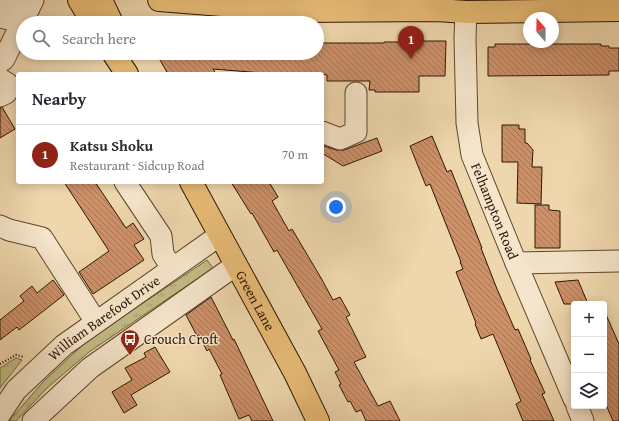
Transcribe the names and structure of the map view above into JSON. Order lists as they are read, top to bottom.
{
  "streets": {
    "main road": ["Green Lane"],
    "street": ["Felhampton Road", "William Barefoot Drive"]
  },
  "crossings": [
    ["Green Lane", "William Barefoot Drive"]
  ],
  "places": {
    "bus stop": ["Crouch Croft"]
  },
  "north": "top",
  "page": {
    "search": "Search here",
    "pins": "1",
    "heading": "Nearby",
    "list": [
      {
        "mark": "1",
        "name": "Katsu Shoku",
        "note": "Restaurant · Sidcup Road",
        "value": "70 m"
      }
    ],
    "map_buttons": ["+", "−"]
  }
}
